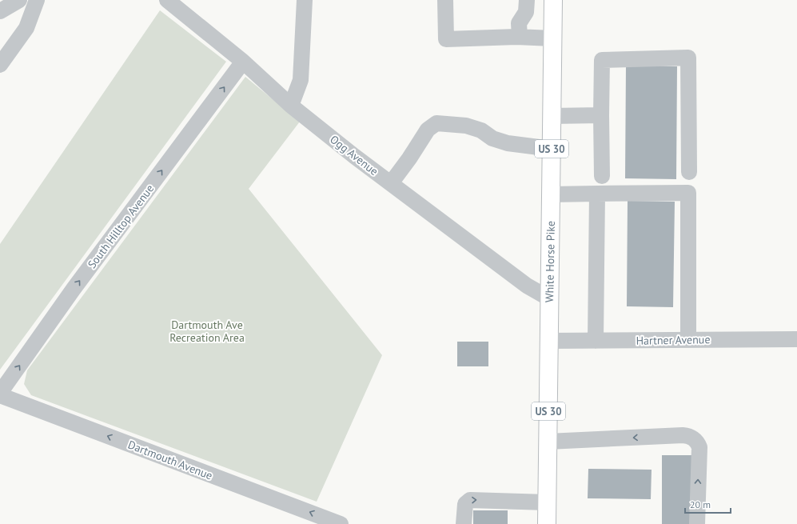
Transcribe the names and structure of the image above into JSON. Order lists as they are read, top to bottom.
{
  "streets": {
    "highway": ["US 30", "White Horse Pike"],
    "street": [
      "Ogg Avenue",
      "South Hilltop Avenue",
      "Hartner Avenue",
      "Dartmouth Avenue"
    ]
  },
  "crossings": [
    ["Ogg Avenue", "South Hilltop Avenue"],
    ["Ogg Avenue", "White Horse Pike"],
    ["White Horse Pike", "Hartner Avenue"]
  ],
  "one_way": ["South Hilltop Avenue", "Dartmouth Avenue"],
  "parks": ["Dartmouth Ave Recreation Area"],
  "scale_bar": "20 m"
}
